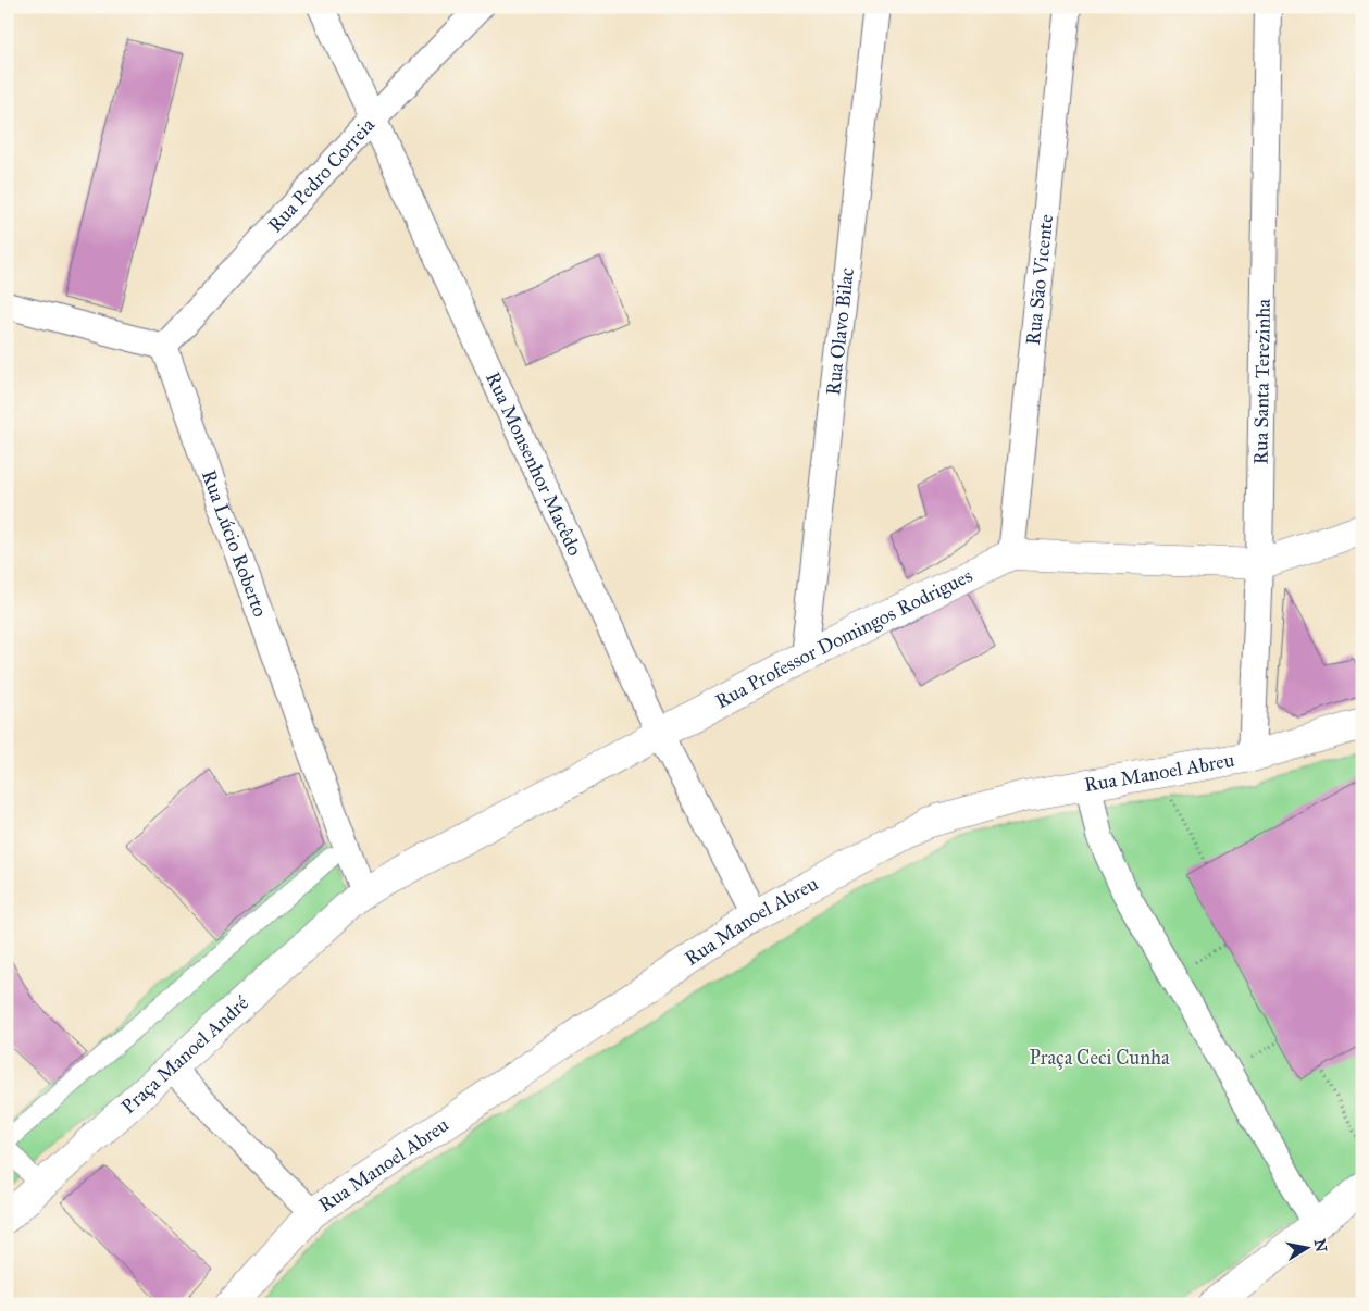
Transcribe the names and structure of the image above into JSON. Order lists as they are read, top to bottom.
{
  "streets": {
    "street": [
      "Rua Pedro Correia",
      "Rua São Vicente",
      "Rua Olavo Bilac",
      "Rua Santa Terezinha",
      "Rua Monsenhor Macêdo",
      "Rua Lúcio Roberto",
      "Rua Professor Domingos Rodrigues",
      "Rua Manoel Abreu",
      "Praça Manoel André"
    ]
  },
  "crossings": [
    ["Rua Pedro Correia", "Rua Monsenhor Macêdo"],
    ["Rua Pedro Correia", "Rua Lúcio Roberto"],
    ["Rua São Vicente", "Rua Professor Domingos Rodrigues"],
    ["Rua Olavo Bilac", "Rua Professor Domingos Rodrigues"],
    ["Rua Santa Terezinha", "Rua Professor Domingos Rodrigues"],
    ["Rua Santa Terezinha", "Rua Manoel Abreu"],
    ["Rua Monsenhor Macêdo", "Rua Professor Domingos Rodrigues"],
    ["Rua Monsenhor Macêdo", "Rua Manoel Abreu"],
    ["Rua Lúcio Roberto", "Rua Professor Domingos Rodrigues"],
    ["Rua Lúcio Roberto", "Praça Manoel André"],
    ["Rua Professor Domingos Rodrigues", "Praça Manoel André"]
  ],
  "parks": ["Praça Ceci Cunha"],
  "north": "right"
}
